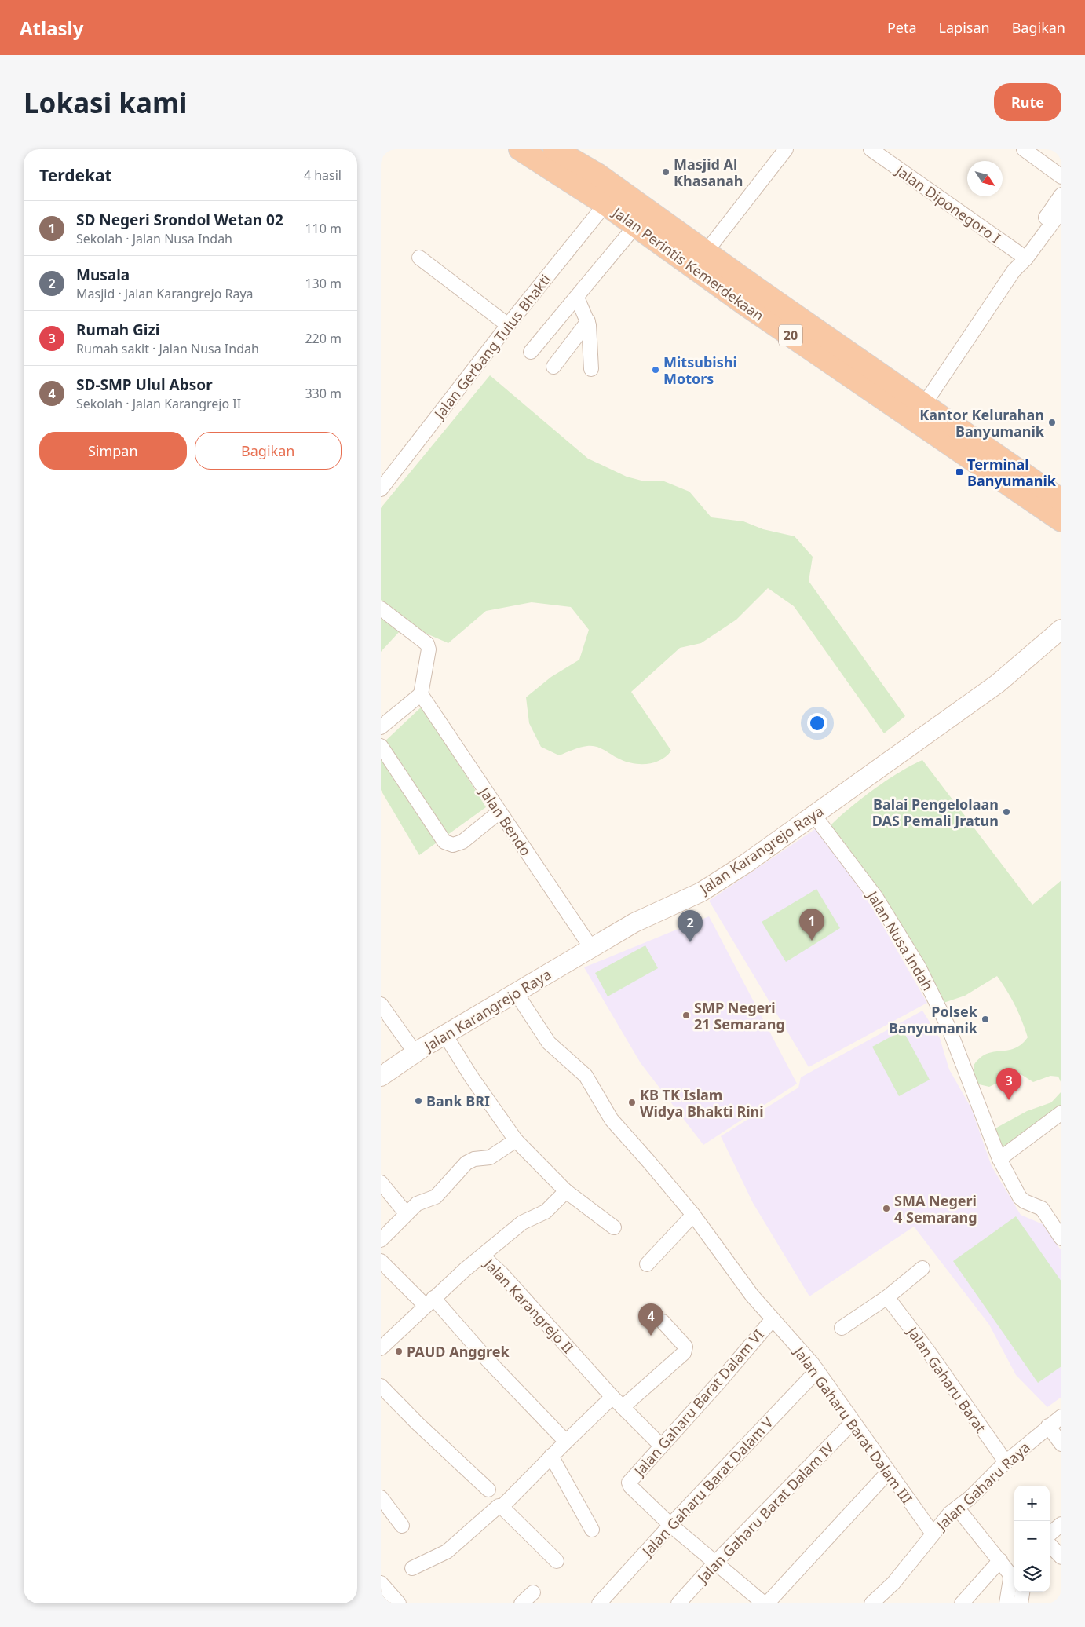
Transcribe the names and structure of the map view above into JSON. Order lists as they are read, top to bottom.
{
  "streets": {
    "highway": ["Jalan Perintis Kemerdekaan", "20"],
    "main road": ["Jalan Karangrejo Raya"],
    "street": [
      "Jalan Diponegoro I",
      "Jalan Gerbang Tulus Bhakti",
      "Jalan Bendo",
      "Jalan Nusa Indah",
      "Jalan Karangrejo II",
      "Jalan Gaharu Barat",
      "Jalan Gaharu Barat Dalam VI",
      "Jalan Gaharu Barat Dalam III",
      "Jalan Gaharu Raya",
      "Jalan Gaharu Barat Dalam V",
      "Jalan Gaharu Barat Dalam IV"
    ]
  },
  "crossings": [
    ["Jalan Perintis Kemerdekaan", "Jalan Gerbang Tulus Bhakti"],
    ["Jalan Bendo", "Jalan Karangrejo Raya"],
    ["Jalan Karangrejo Raya", "Jalan Nusa Indah"],
    ["Jalan Karangrejo Raya", "Jalan Gaharu Barat Dalam III"],
    ["Jalan Karangrejo II", "Jalan Gaharu Barat Dalam VI"],
    ["Jalan Gaharu Barat", "Jalan Gaharu Raya"],
    ["Jalan Gaharu Barat Dalam VI", "Jalan Gaharu Barat Dalam III"],
    ["Jalan Gaharu Barat Dalam VI", "Jalan Gaharu Barat Dalam V"],
    ["Jalan Gaharu Barat Dalam III", "Jalan Gaharu Raya"],
    ["Jalan Gaharu Barat Dalam III", "Jalan Gaharu Barat Dalam V"],
    ["Jalan Gaharu Barat Dalam III", "Jalan Gaharu Barat Dalam IV"]
  ],
  "places": {
    "other": [
      "Masjid Al Khasanah",
      "Mitsubishi Motors",
      "Kantor Kelurahan Banyumanik",
      "Balai Pengelolaan DAS Pemali Jratun",
      "SMP Negeri 21 Semarang",
      "Polsek Banyumanik",
      "Bank BRI",
      "KB TK Islam Widya Bhakti Rini",
      "SMA Negeri 4 Semarang",
      "PAUD Anggrek"
    ],
    "transit": ["Terminal Banyumanik"]
  },
  "north": "bottom right",
  "page": {
    "header": "Atlasly",
    "nav": ["Peta", "Lapisan", "Bagikan"],
    "buttons": [
      "Rute",
      ["Simpan", "Bagikan"]
    ],
    "title": "Lokasi kami",
    "heading": ["Terdekat", "4 hasil"],
    "list": [
      {
        "mark": "1",
        "name": "SD Negeri Srondol Wetan 02",
        "note": "Sekolah · Jalan Nusa Indah",
        "value": "110 m"
      },
      {
        "mark": "2",
        "name": "Musala",
        "note": "Masjid · Jalan Karangrejo Raya",
        "value": "130 m"
      },
      {
        "mark": "3",
        "name": "Rumah Gizi",
        "note": "Rumah sakit · Jalan Nusa Indah",
        "value": "220 m"
      },
      {
        "mark": "4",
        "name": "SD-SMP Ulul Absor",
        "note": "Sekolah · Jalan Karangrejo II",
        "value": "330 m"
      }
    ],
    "pins": [
      "1",
      "2",
      "3",
      "4"
    ],
    "map_buttons": ["+", "−"]
  }
}
